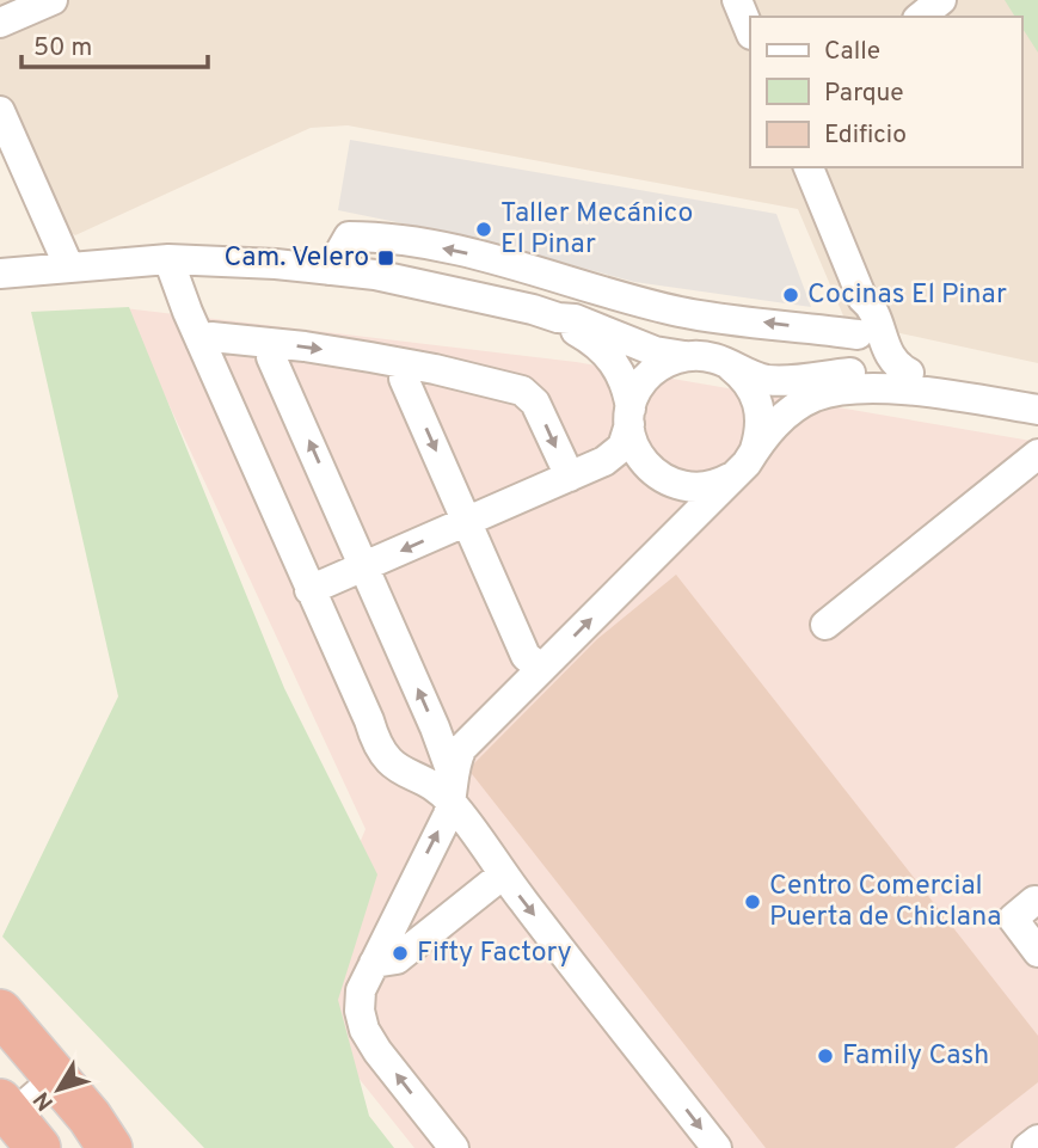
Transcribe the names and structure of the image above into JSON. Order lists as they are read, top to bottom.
{
  "places": {
    "other": [
      "Taller Mecánico El Pinar",
      "Cocinas El Pinar",
      "Centro Comercial Puerta de Chiclana",
      "Fifty Factory",
      "Family Cash"
    ],
    "transit": ["Cam. Velero"]
  },
  "legend": ["Calle", "Parque", "Edificio"],
  "scale_bar": "50 m",
  "north": "bottom left"
}
